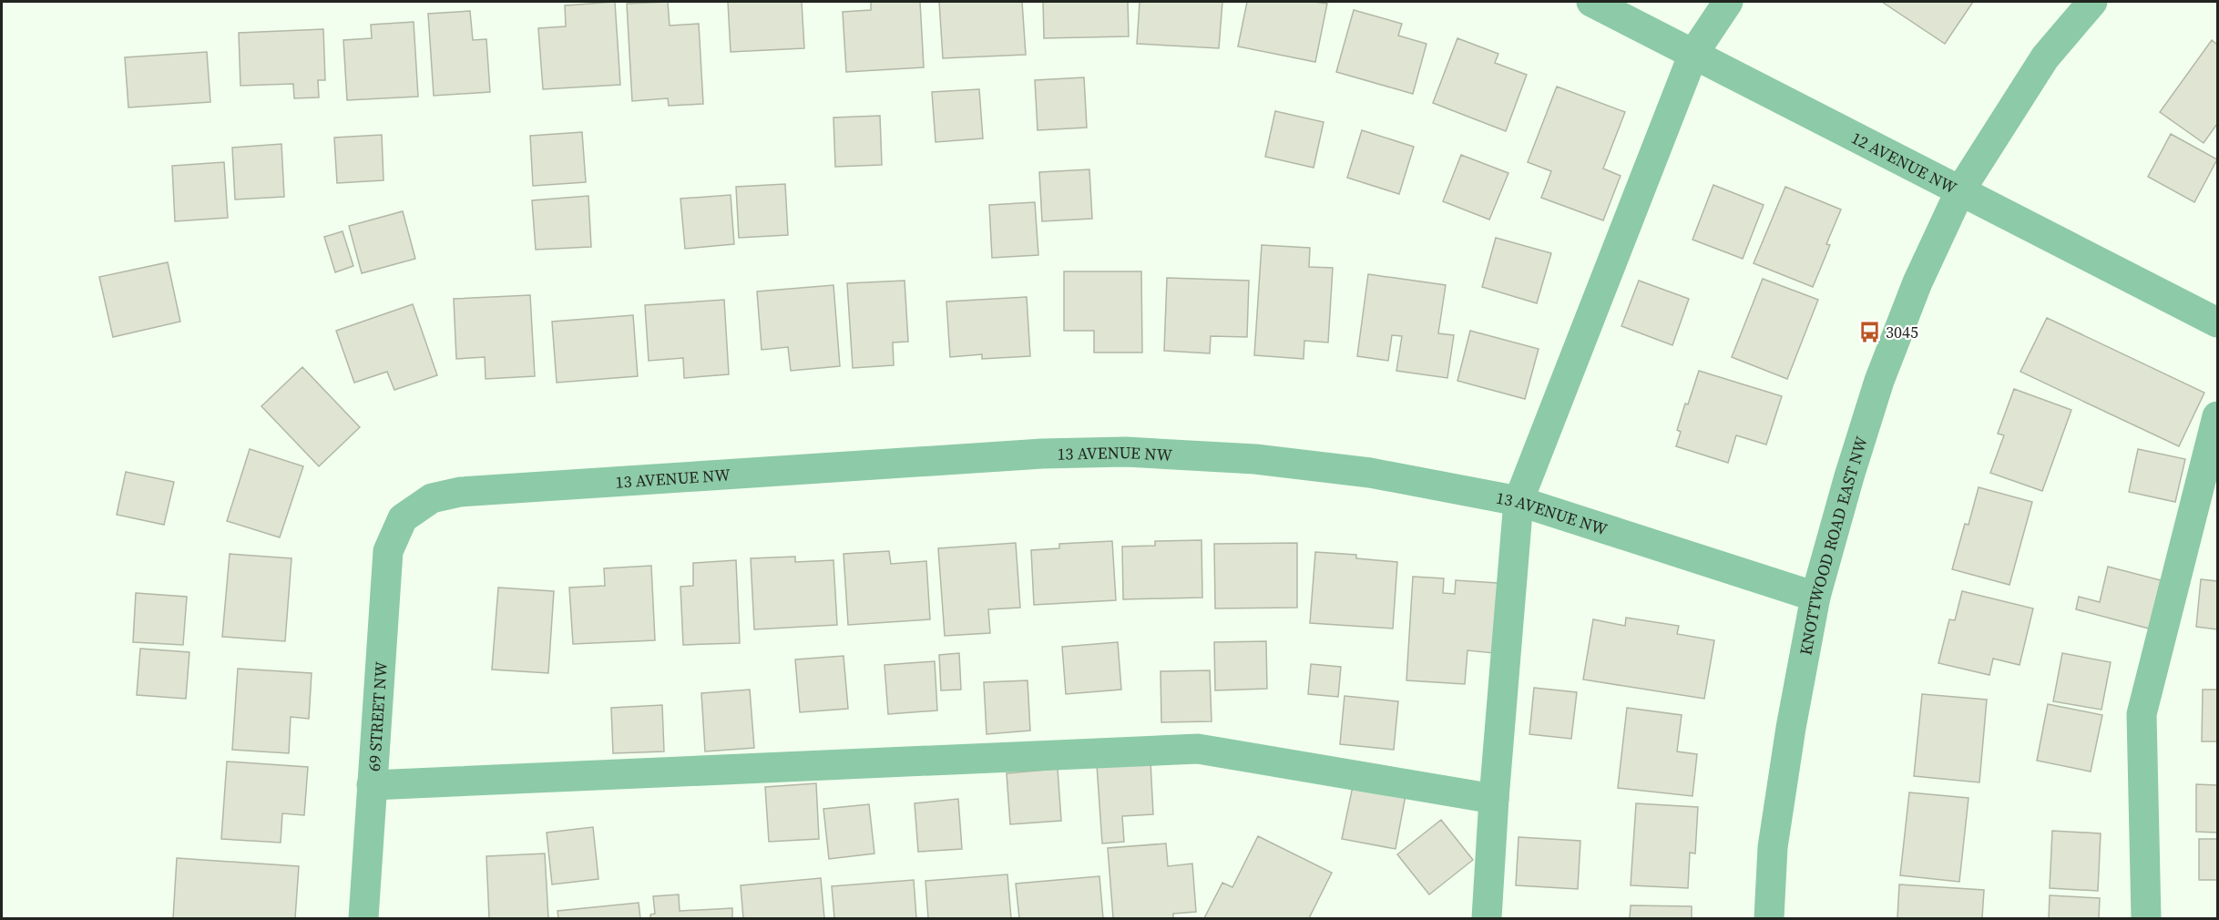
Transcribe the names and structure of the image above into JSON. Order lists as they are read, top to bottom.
{
  "streets": {
    "street": [
      "12 AVENUE NW",
      "13 AVENUE NW",
      "KNOTTWOOD ROAD EAST NW",
      "69 STREET NW"
    ]
  },
  "crossings": [
    ["12 AVENUE NW", "KNOTTWOOD ROAD EAST NW"],
    ["13 AVENUE NW", "KNOTTWOOD ROAD EAST NW"],
    ["13 AVENUE NW", "69 STREET NW"]
  ],
  "places": {
    "bus stop": ["3045"]
  }
}
